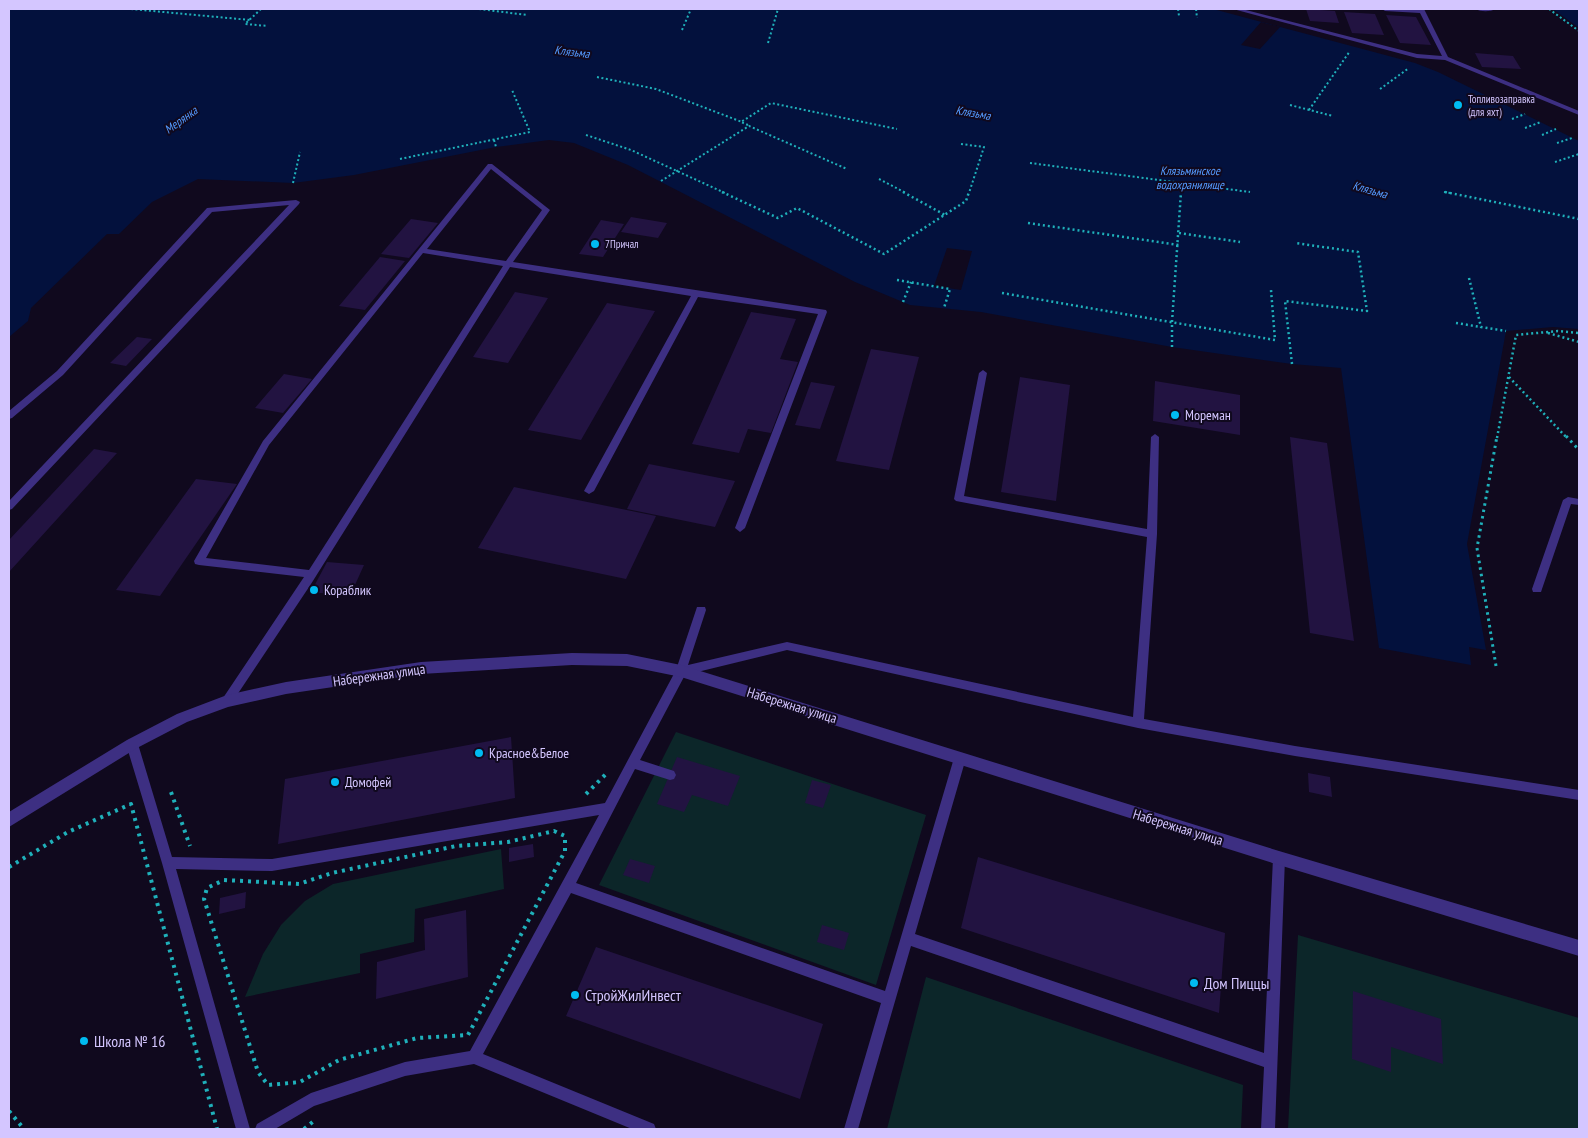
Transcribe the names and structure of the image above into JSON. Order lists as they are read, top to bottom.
{
  "streets": {
    "street": ["Набережная улица"]
  },
  "water": ["Клязьма", "Мерянка", "Клязьминское водохранилище"],
  "places": [
    "Топливозаправка (для яхт)",
    "7Причал",
    "Мореман",
    "Кораблик",
    "Красное&Белое",
    "Домофей",
    "Дом Пиццы",
    "СтройЖилИнвест",
    "Школа № 16"
  ]
}
